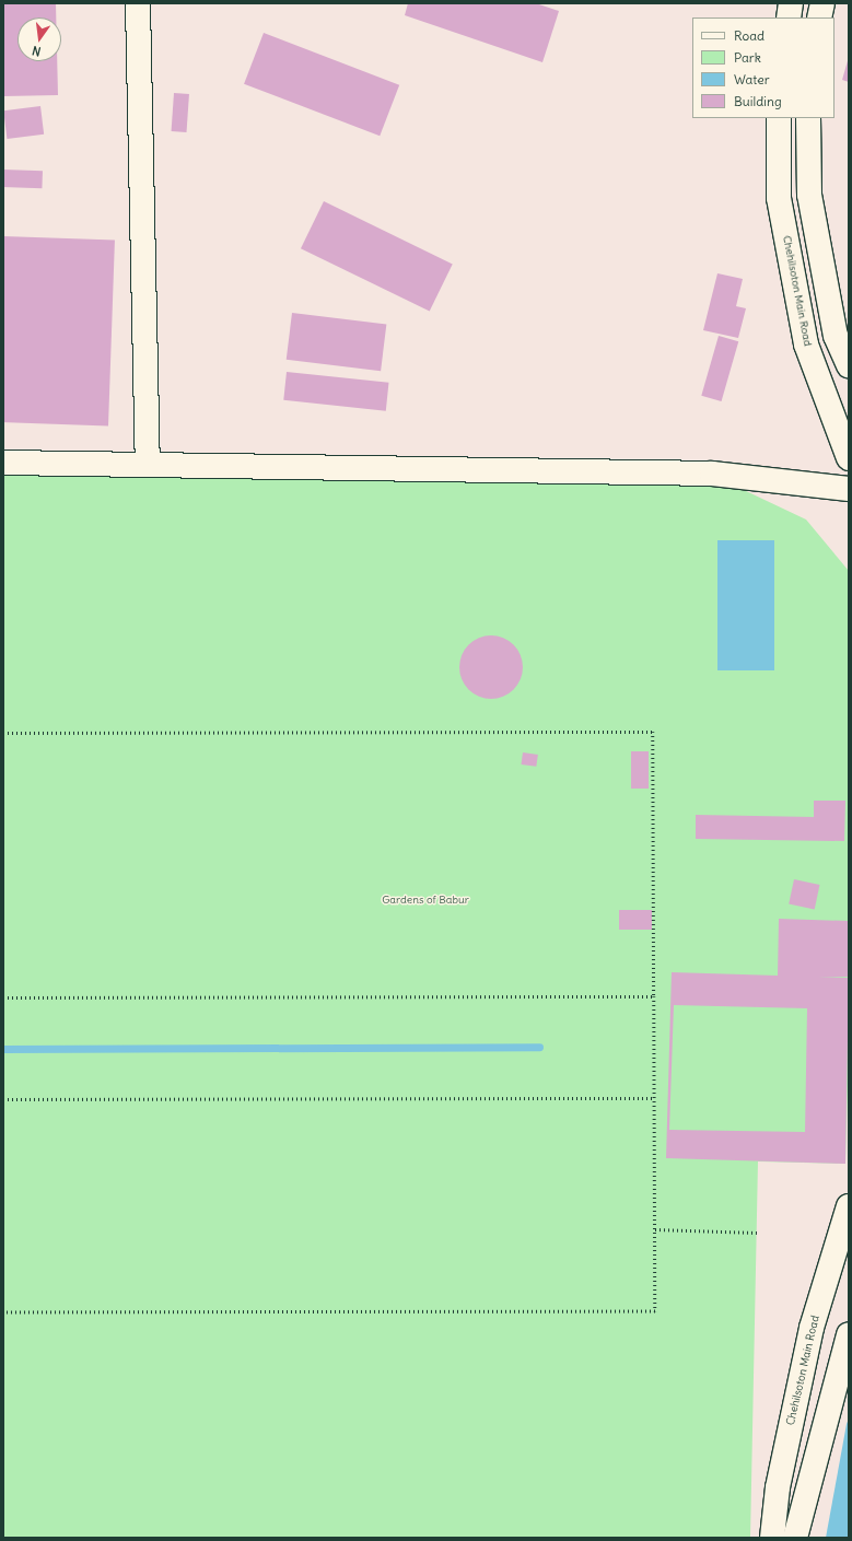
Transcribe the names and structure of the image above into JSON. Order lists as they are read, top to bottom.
{
  "streets": {
    "street": ["Chehilsoton Main Road"]
  },
  "parks": ["Gardens of Babur"],
  "legend": [
    "Road",
    "Park",
    "Water",
    "Building"
  ],
  "north": "bottom"
}
